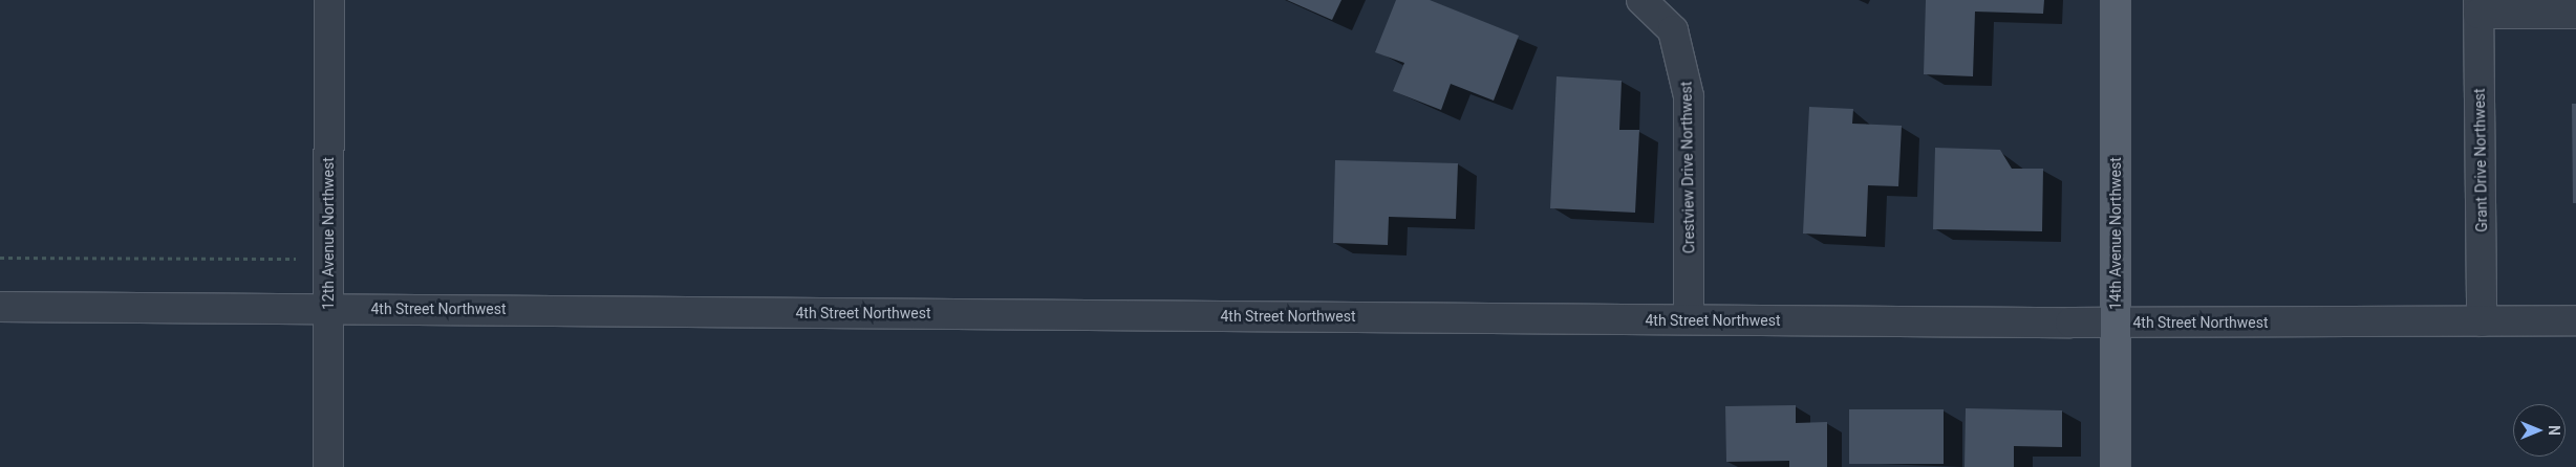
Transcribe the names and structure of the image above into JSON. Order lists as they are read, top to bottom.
{
  "streets": {
    "main road": ["14th Avenue Northwest"],
    "street": [
      "Grant Drive Northwest",
      "Crestview Drive Northwest",
      "12th Avenue Northwest",
      "4th Street Northwest"
    ]
  },
  "crossings": [
    ["Grant Drive Northwest", "4th Street Northwest"],
    ["Crestview Drive Northwest", "4th Street Northwest"],
    ["12th Avenue Northwest", "4th Street Northwest"],
    ["14th Avenue Northwest", "4th Street Northwest"]
  ],
  "north": "right"
}
